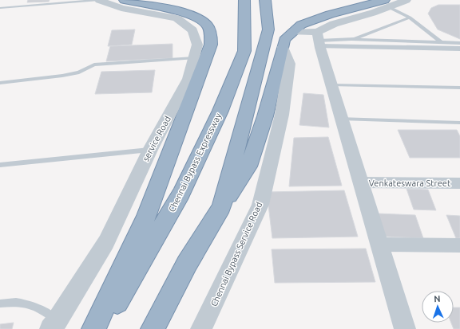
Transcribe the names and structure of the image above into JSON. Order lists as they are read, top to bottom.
{
  "streets": {
    "highway": ["Chennai Bypass Expressway"],
    "street": ["service Road", "Venkateswara Street", "Chennai Bypass Service Road"]
  },
  "north": "top"
}
